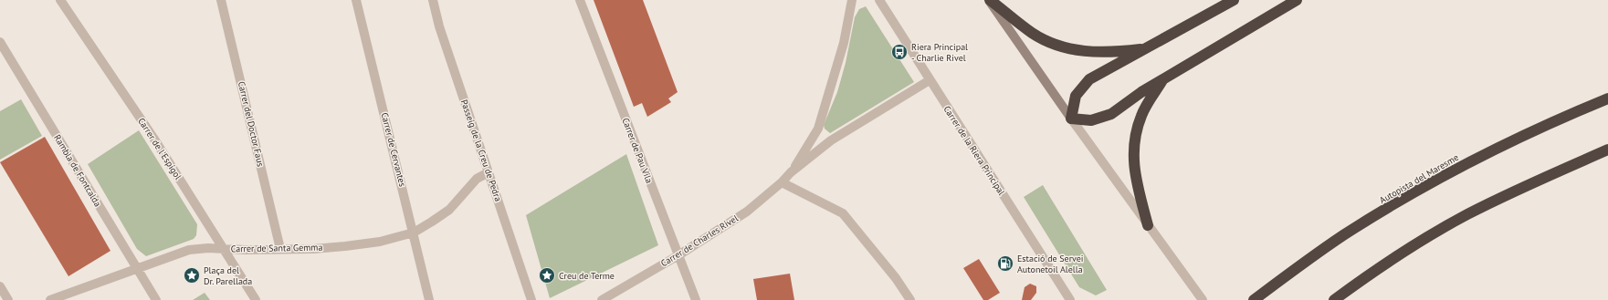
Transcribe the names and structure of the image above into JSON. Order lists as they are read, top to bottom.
{
  "streets": {
    "highway": ["Autopista del Maresme"],
    "street": [
      "Carrer del Doctor Faus",
      "Carrer de l'Espígol",
      "Carrer de Cervantes",
      "Passeig de la Creu de Pedra",
      "Carrer de Pau Vila",
      "Carrer de la Riera Principal",
      "Rambla de Fontcalda",
      "Carrer de Charles Rivel",
      "Carrer de Santa Gemma"
    ]
  },
  "crossings": [
    ["Carrer del Doctor Faus", "Carrer de Santa Gemma"],
    ["Carrer de l'Espígol", "Carrer de Santa Gemma"],
    ["Carrer de Cervantes", "Carrer de Santa Gemma"],
    ["Passeig de la Creu de Pedra", "Carrer de Santa Gemma"],
    ["Carrer de Pau Vila", "Carrer de Charles Rivel"],
    ["Carrer de la Riera Principal", "Carrer de Charles Rivel"],
    ["Rambla de Fontcalda", "Carrer de Santa Gemma"]
  ],
  "places": {
    "bus stop": ["Riera Principal - Charlie Rivel"],
    "fuel station": ["Estació de Servei Autonetoil Alella"],
    "place": ["Plaça del Dr. Parellada", "Creu de Terme"]
  }
}
